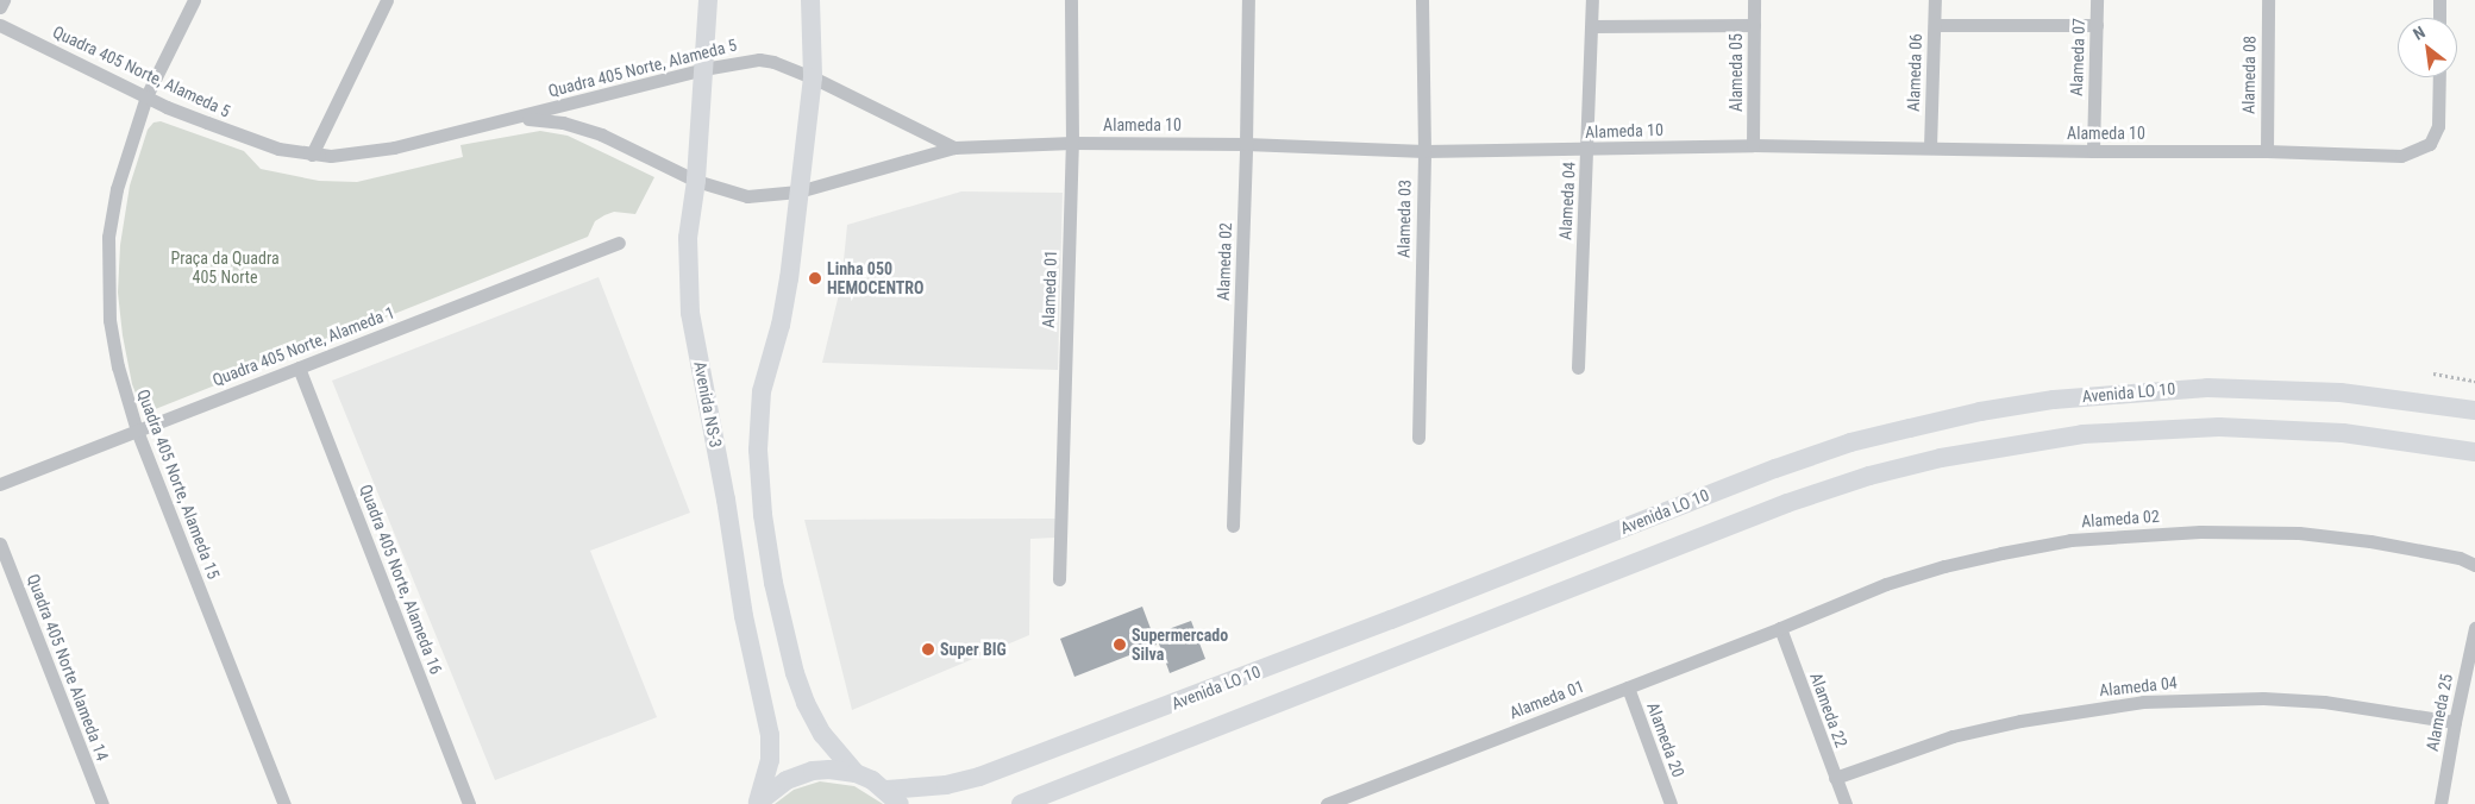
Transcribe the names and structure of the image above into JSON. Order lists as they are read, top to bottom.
{
  "streets": {
    "street": [
      "Alameda 07",
      "Quadra 405 Norte, Alameda 5",
      "Alameda 05",
      "Alameda 06",
      "Alameda 08",
      "Alameda 10",
      "Alameda 04",
      "Alameda 03",
      "Alameda 02",
      "Alameda 01",
      "Quadra 405 Norte, Alameda 1",
      "Avenida LO 10",
      "Avenida NS-3",
      "Quadra 405 Norte, Alameda 15",
      "Quadra 405 Norte, Alameda 16",
      "Quadra 405 Norte Alameda 14",
      "Alameda 22",
      "Alameda 25",
      "Alameda 20"
    ]
  },
  "crossings": [
    ["Alameda 07", "Alameda 10"],
    ["Quadra 405 Norte, Alameda 5", "Alameda 10"],
    ["Quadra 405 Norte, Alameda 5", "Avenida NS-3"],
    ["Quadra 405 Norte, Alameda 5", "Quadra 405 Norte, Alameda 15"],
    ["Alameda 05", "Alameda 10"],
    ["Alameda 06", "Alameda 10"],
    ["Alameda 08", "Alameda 10"],
    ["Alameda 10", "Alameda 04"],
    ["Alameda 10", "Alameda 03"],
    ["Alameda 10", "Alameda 02"],
    ["Alameda 10", "Alameda 01"],
    ["Alameda 10", "Avenida NS-3"],
    ["Alameda 04", "Alameda 22"],
    ["Alameda 04", "Alameda 25"],
    ["Alameda 02", "Alameda 01"],
    ["Alameda 02", "Alameda 22"],
    ["Alameda 01", "Alameda 22"],
    ["Alameda 01", "Alameda 20"],
    ["Quadra 405 Norte, Alameda 1", "Quadra 405 Norte, Alameda 15"],
    ["Quadra 405 Norte, Alameda 1", "Quadra 405 Norte, Alameda 16"],
    ["Avenida LO 10", "Avenida NS-3"]
  ],
  "parks": ["Praça da Quadra 405 Norte"],
  "places": ["Linha 050 HEMOCENTRO", "Supermercado Silva", "Super BIG"],
  "north": "top left"
}
